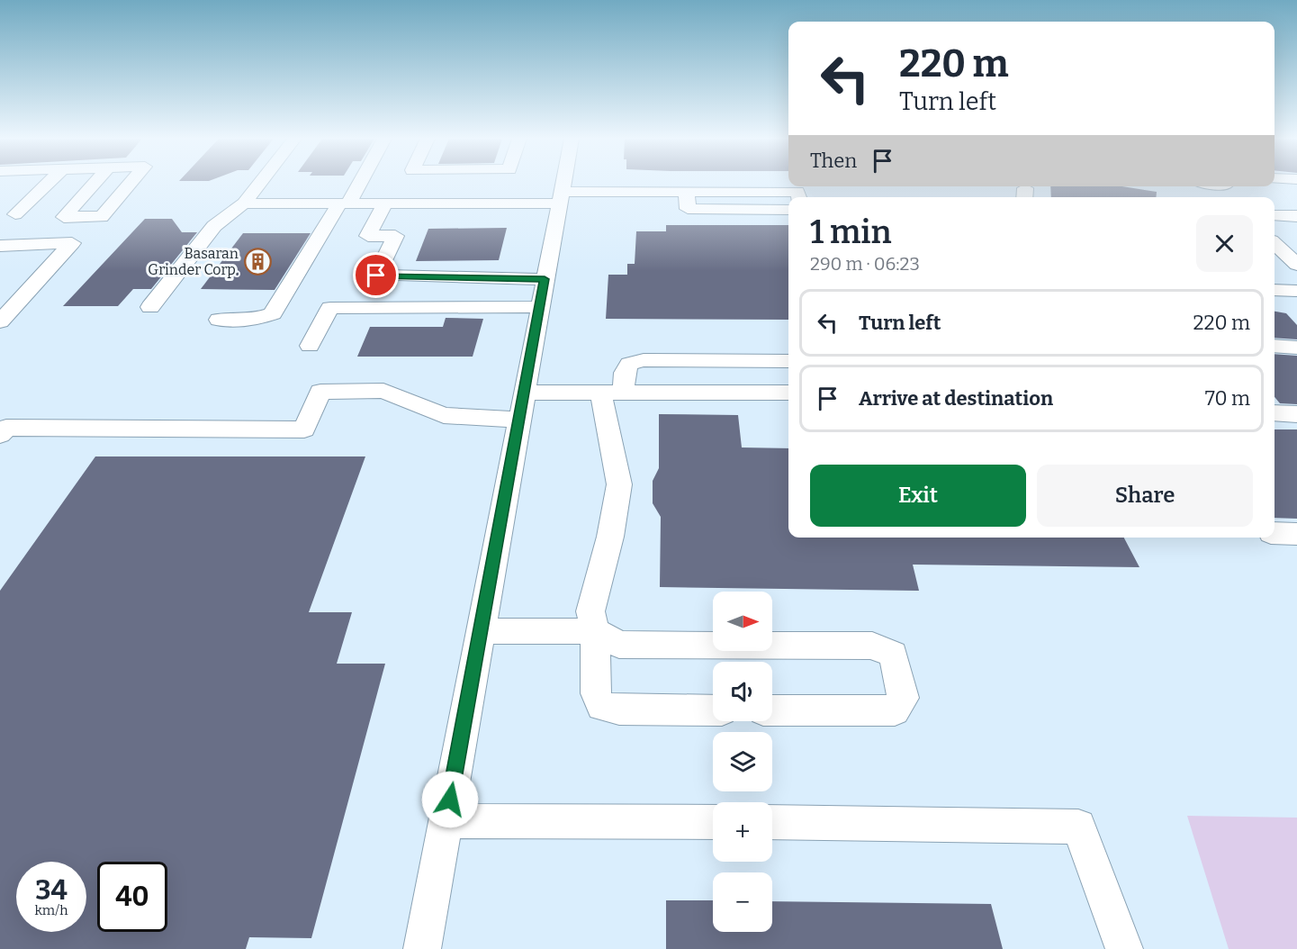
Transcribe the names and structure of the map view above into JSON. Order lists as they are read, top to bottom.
{
  "places": {
    "building": ["Basaran Grinder Corp."]
  },
  "north": "right",
  "page": {
    "turn": ["220 m", "Turn left"],
    "then": "Then",
    "heading": ["1 min", "290 m · 06:23"],
    "list": [
      {
        "name": "Turn left",
        "value": "220 m"
      },
      {
        "name": "Arrive at destination",
        "value": "70 m"
      }
    ],
    "buttons": ["Exit", "Share"],
    "map_buttons": ["+", "−"],
    "speed": "34 km/h",
    "limit": "40"
  }
}
